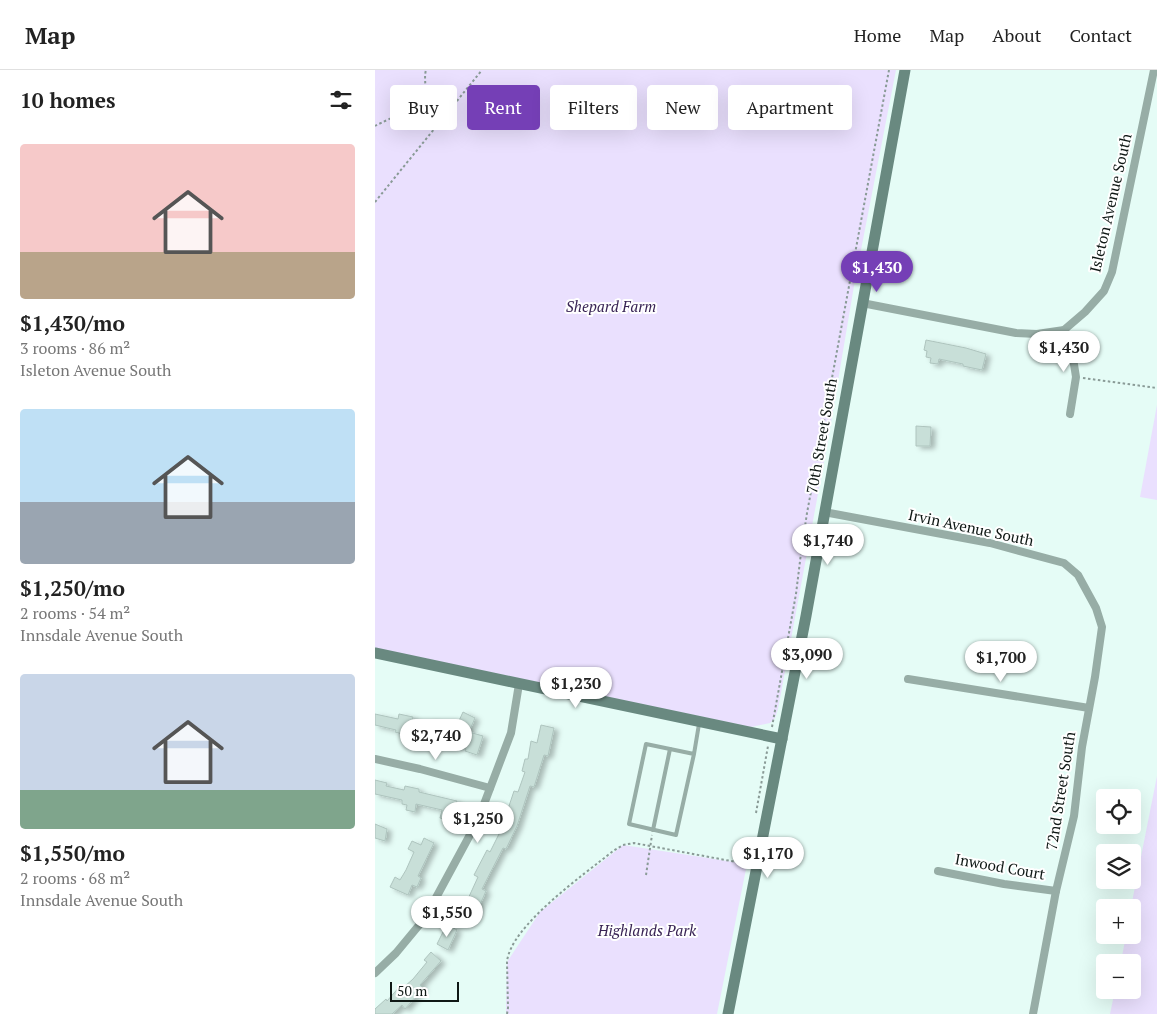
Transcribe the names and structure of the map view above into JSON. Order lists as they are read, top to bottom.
{
  "streets": {
    "main road": ["70th Street South"],
    "street": [
      "Isleton Avenue South",
      "Irvin Avenue South",
      "72nd Street South",
      "Inwood Court"
    ]
  },
  "crossings": [
    ["70th Street South", "Irvin Avenue South"],
    ["Irvin Avenue South", "72nd Street South"],
    ["72nd Street South", "Inwood Court"]
  ],
  "parks": ["Shepard Farm", "Highlands Park"],
  "scale_bar": "50 m",
  "page": {
    "header": "Map",
    "nav": [
      "Home",
      "Map",
      "About",
      "Contact"
    ],
    "heading": "10 homes",
    "chip": [
      "Buy",
      "Rent",
      "Filters",
      "New",
      "Apartment"
    ],
    "list": [
      {
        "name": "$1,430/mo",
        "note": "3 rooms · 86 m² · Isleton Avenue South"
      },
      {
        "name": "$1,250/mo",
        "note": "2 rooms · 54 m² · Innsdale Avenue South"
      },
      {
        "name": "$1,550/mo",
        "note": "2 rooms · 68 m² · Innsdale Avenue South"
      }
    ],
    "price": [
      "$1,430",
      "$1,430",
      "$1,740",
      "$3,090",
      "$1,700",
      "$1,230",
      "$2,740",
      "$1,250",
      "$1,170",
      "$1,550"
    ],
    "map_buttons": ["+", "−"],
    "scale": "50 m"
  }
}
